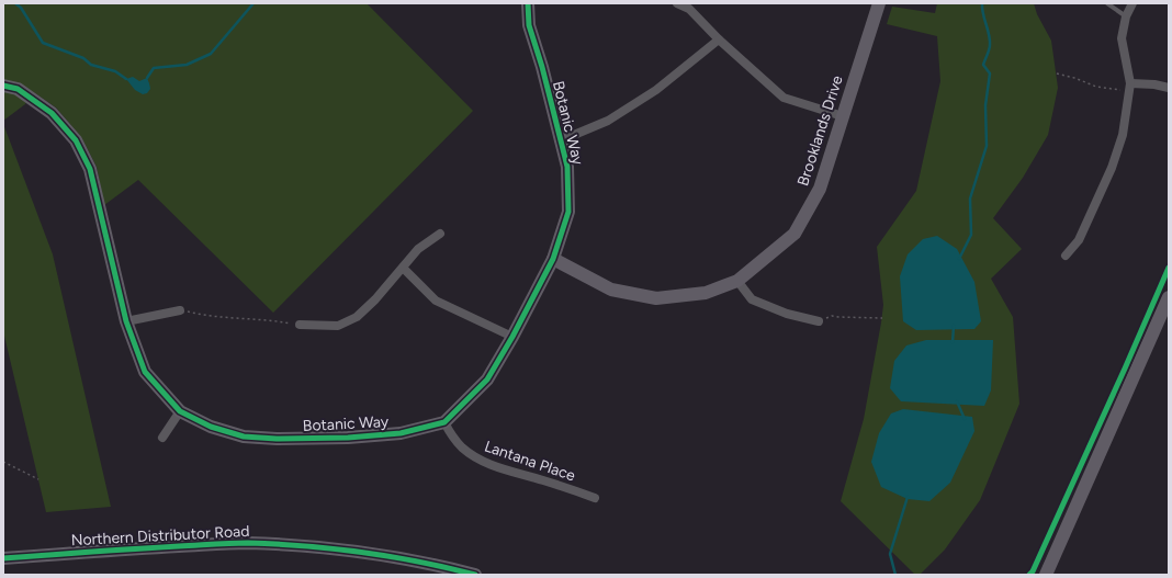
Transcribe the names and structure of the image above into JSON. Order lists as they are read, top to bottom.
{
  "streets": {
    "street": [
      "Botanic Way",
      "Brooklands Drive",
      "Lantana Place",
      "Northern Distributor Road"
    ]
  },
  "crossings": [
    ["Botanic Way", "Brooklands Drive"],
    ["Botanic Way", "Lantana Place"]
  ]
}
